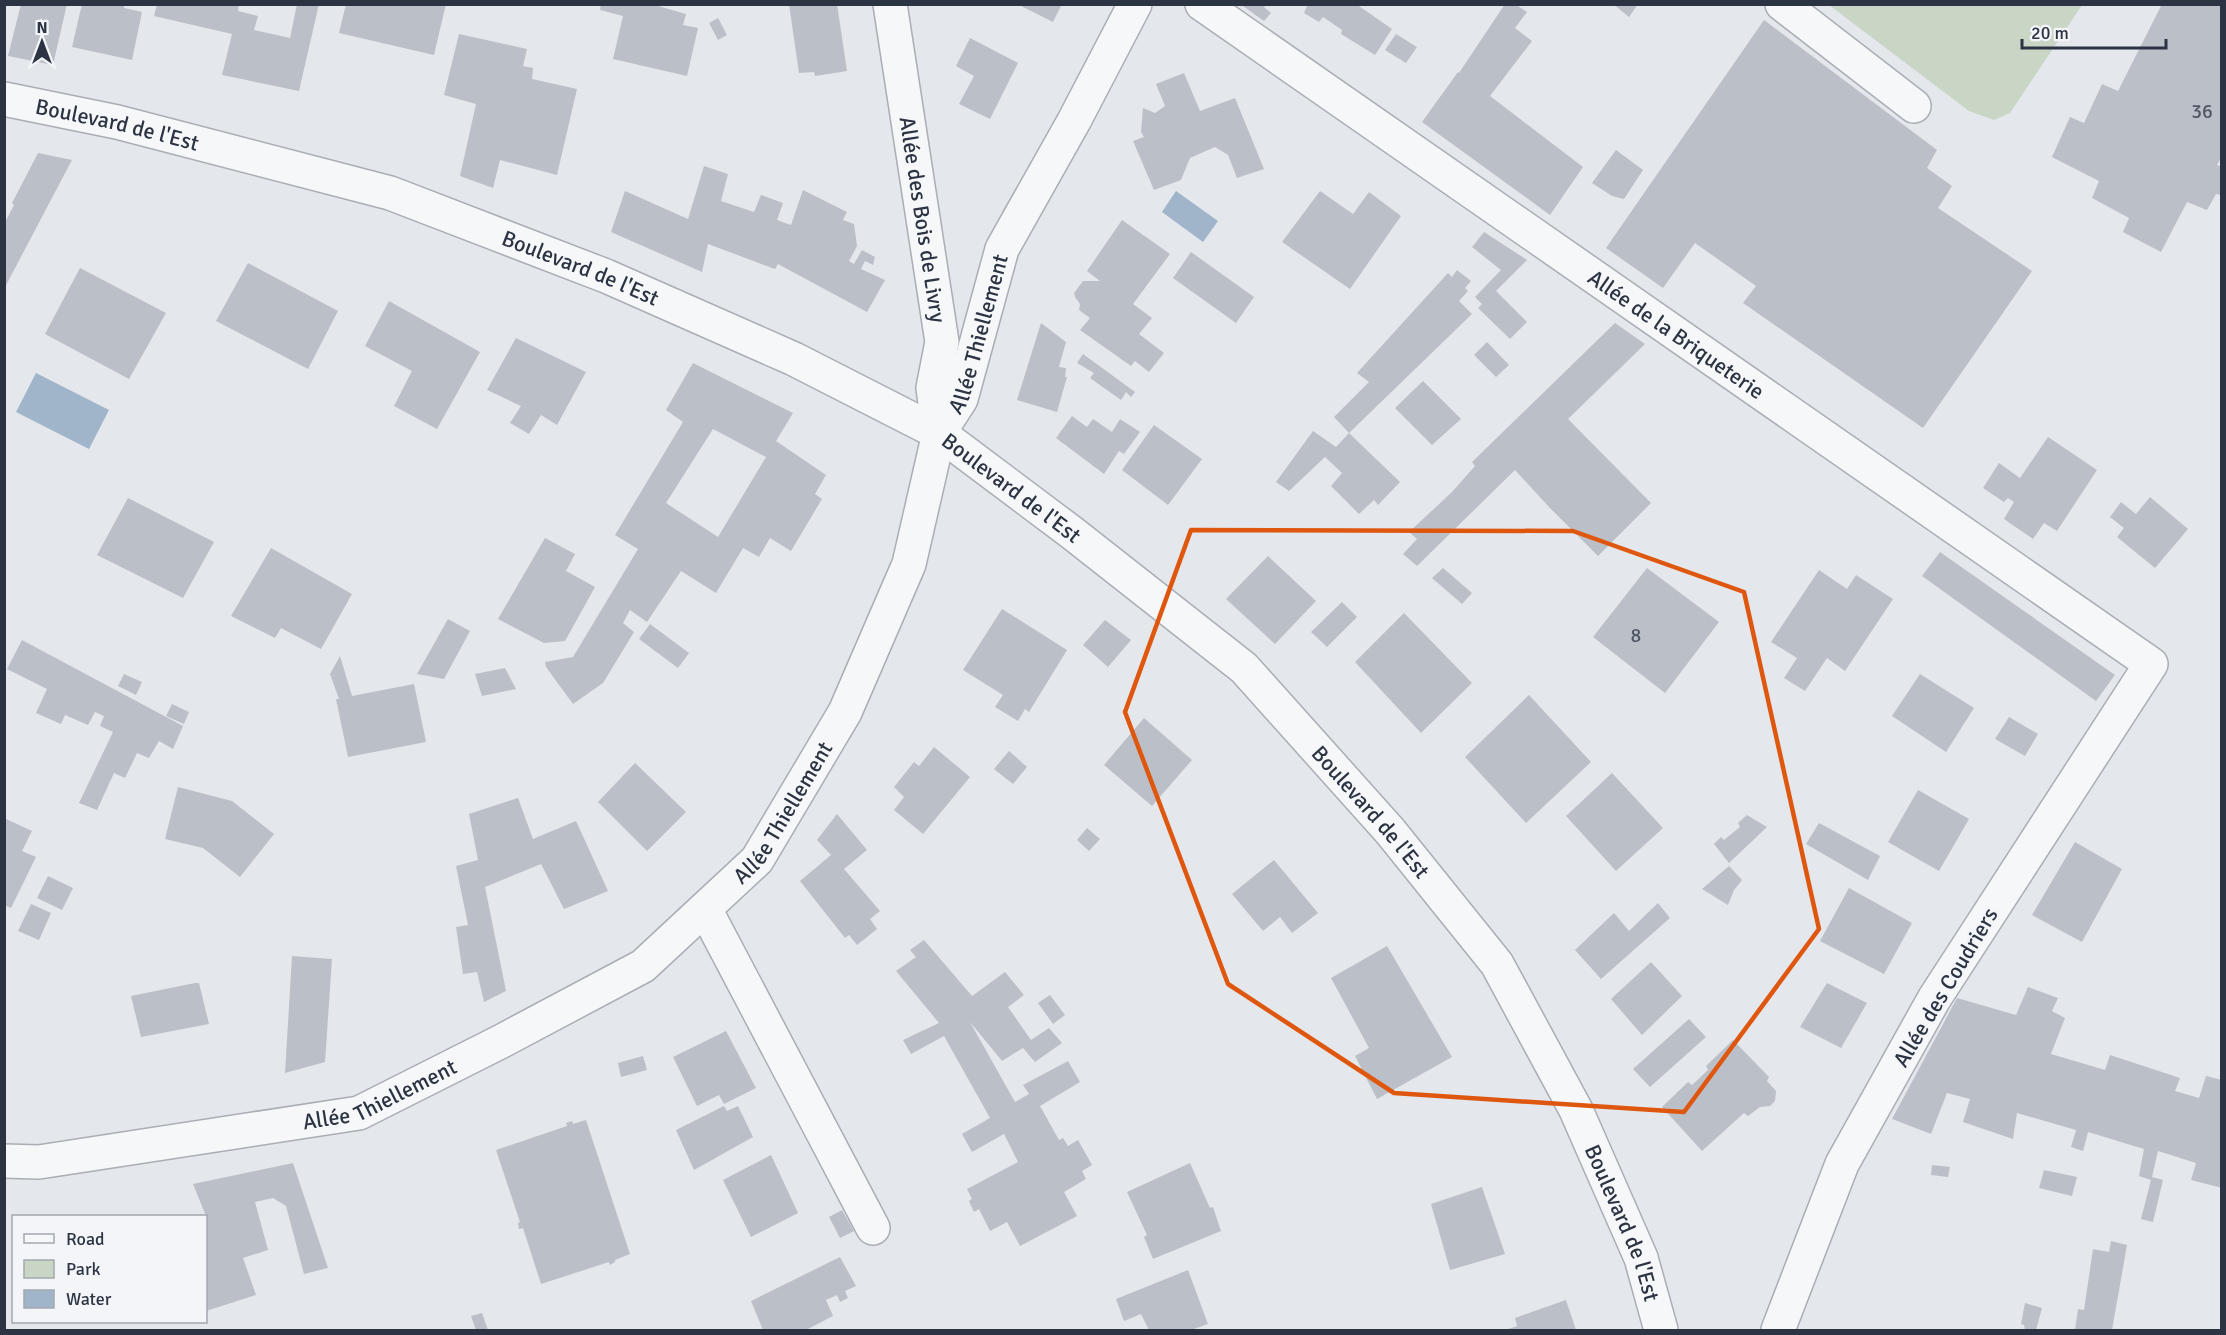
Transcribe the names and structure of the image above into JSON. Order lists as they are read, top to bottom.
{
  "streets": {
    "street": [
      "Boulevard de l'Est",
      "Allée des Bois de Livry",
      "Allée Thiellement",
      "Allée de la Briqueterie",
      "Allée des Coudriers"
    ]
  },
  "crossings": [
    ["Boulevard de l'Est", "Allée des Bois de Livry"],
    ["Boulevard de l'Est", "Allée Thiellement"],
    ["Allée des Bois de Livry", "Allée Thiellement"],
    ["Allée de la Briqueterie", "Allée des Coudriers"]
  ],
  "house_numbers": ["36", "8"],
  "legend": ["Road", "Park", "Water"],
  "scale_bar": "20 m",
  "north": "top"
}
